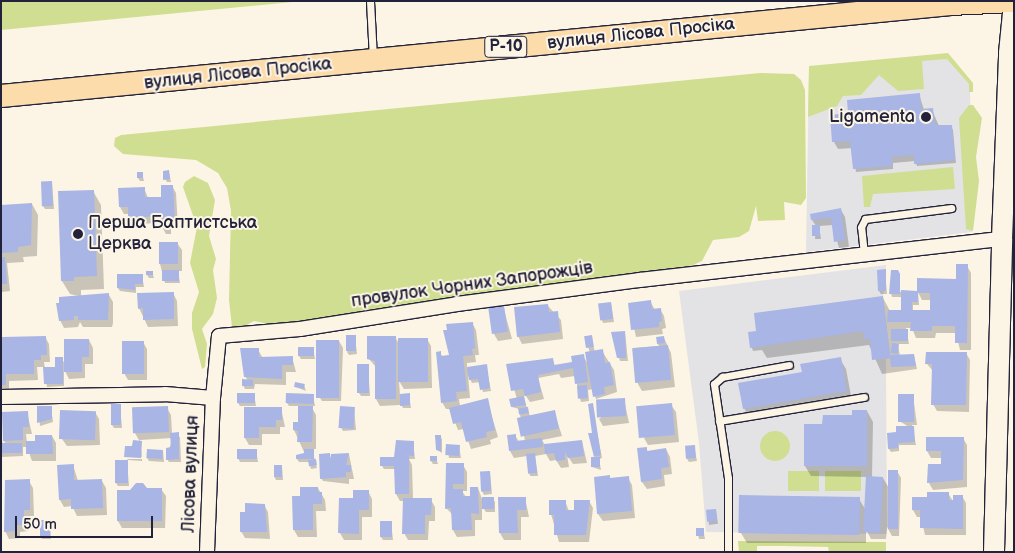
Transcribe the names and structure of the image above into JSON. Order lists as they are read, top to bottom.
{
  "streets": {
    "main road": ["вулиця Лісова Просіка", "Р-10"],
    "street": ["провулок Чорних Запорожців", "Лісова вулиця"]
  },
  "crossings": [
    ["провулок Чорних Запорожців", "Лісова вулиця"]
  ],
  "places": ["Ligamenta", "Перша Баптистська Церква"],
  "scale_bar": "50 m"
}
